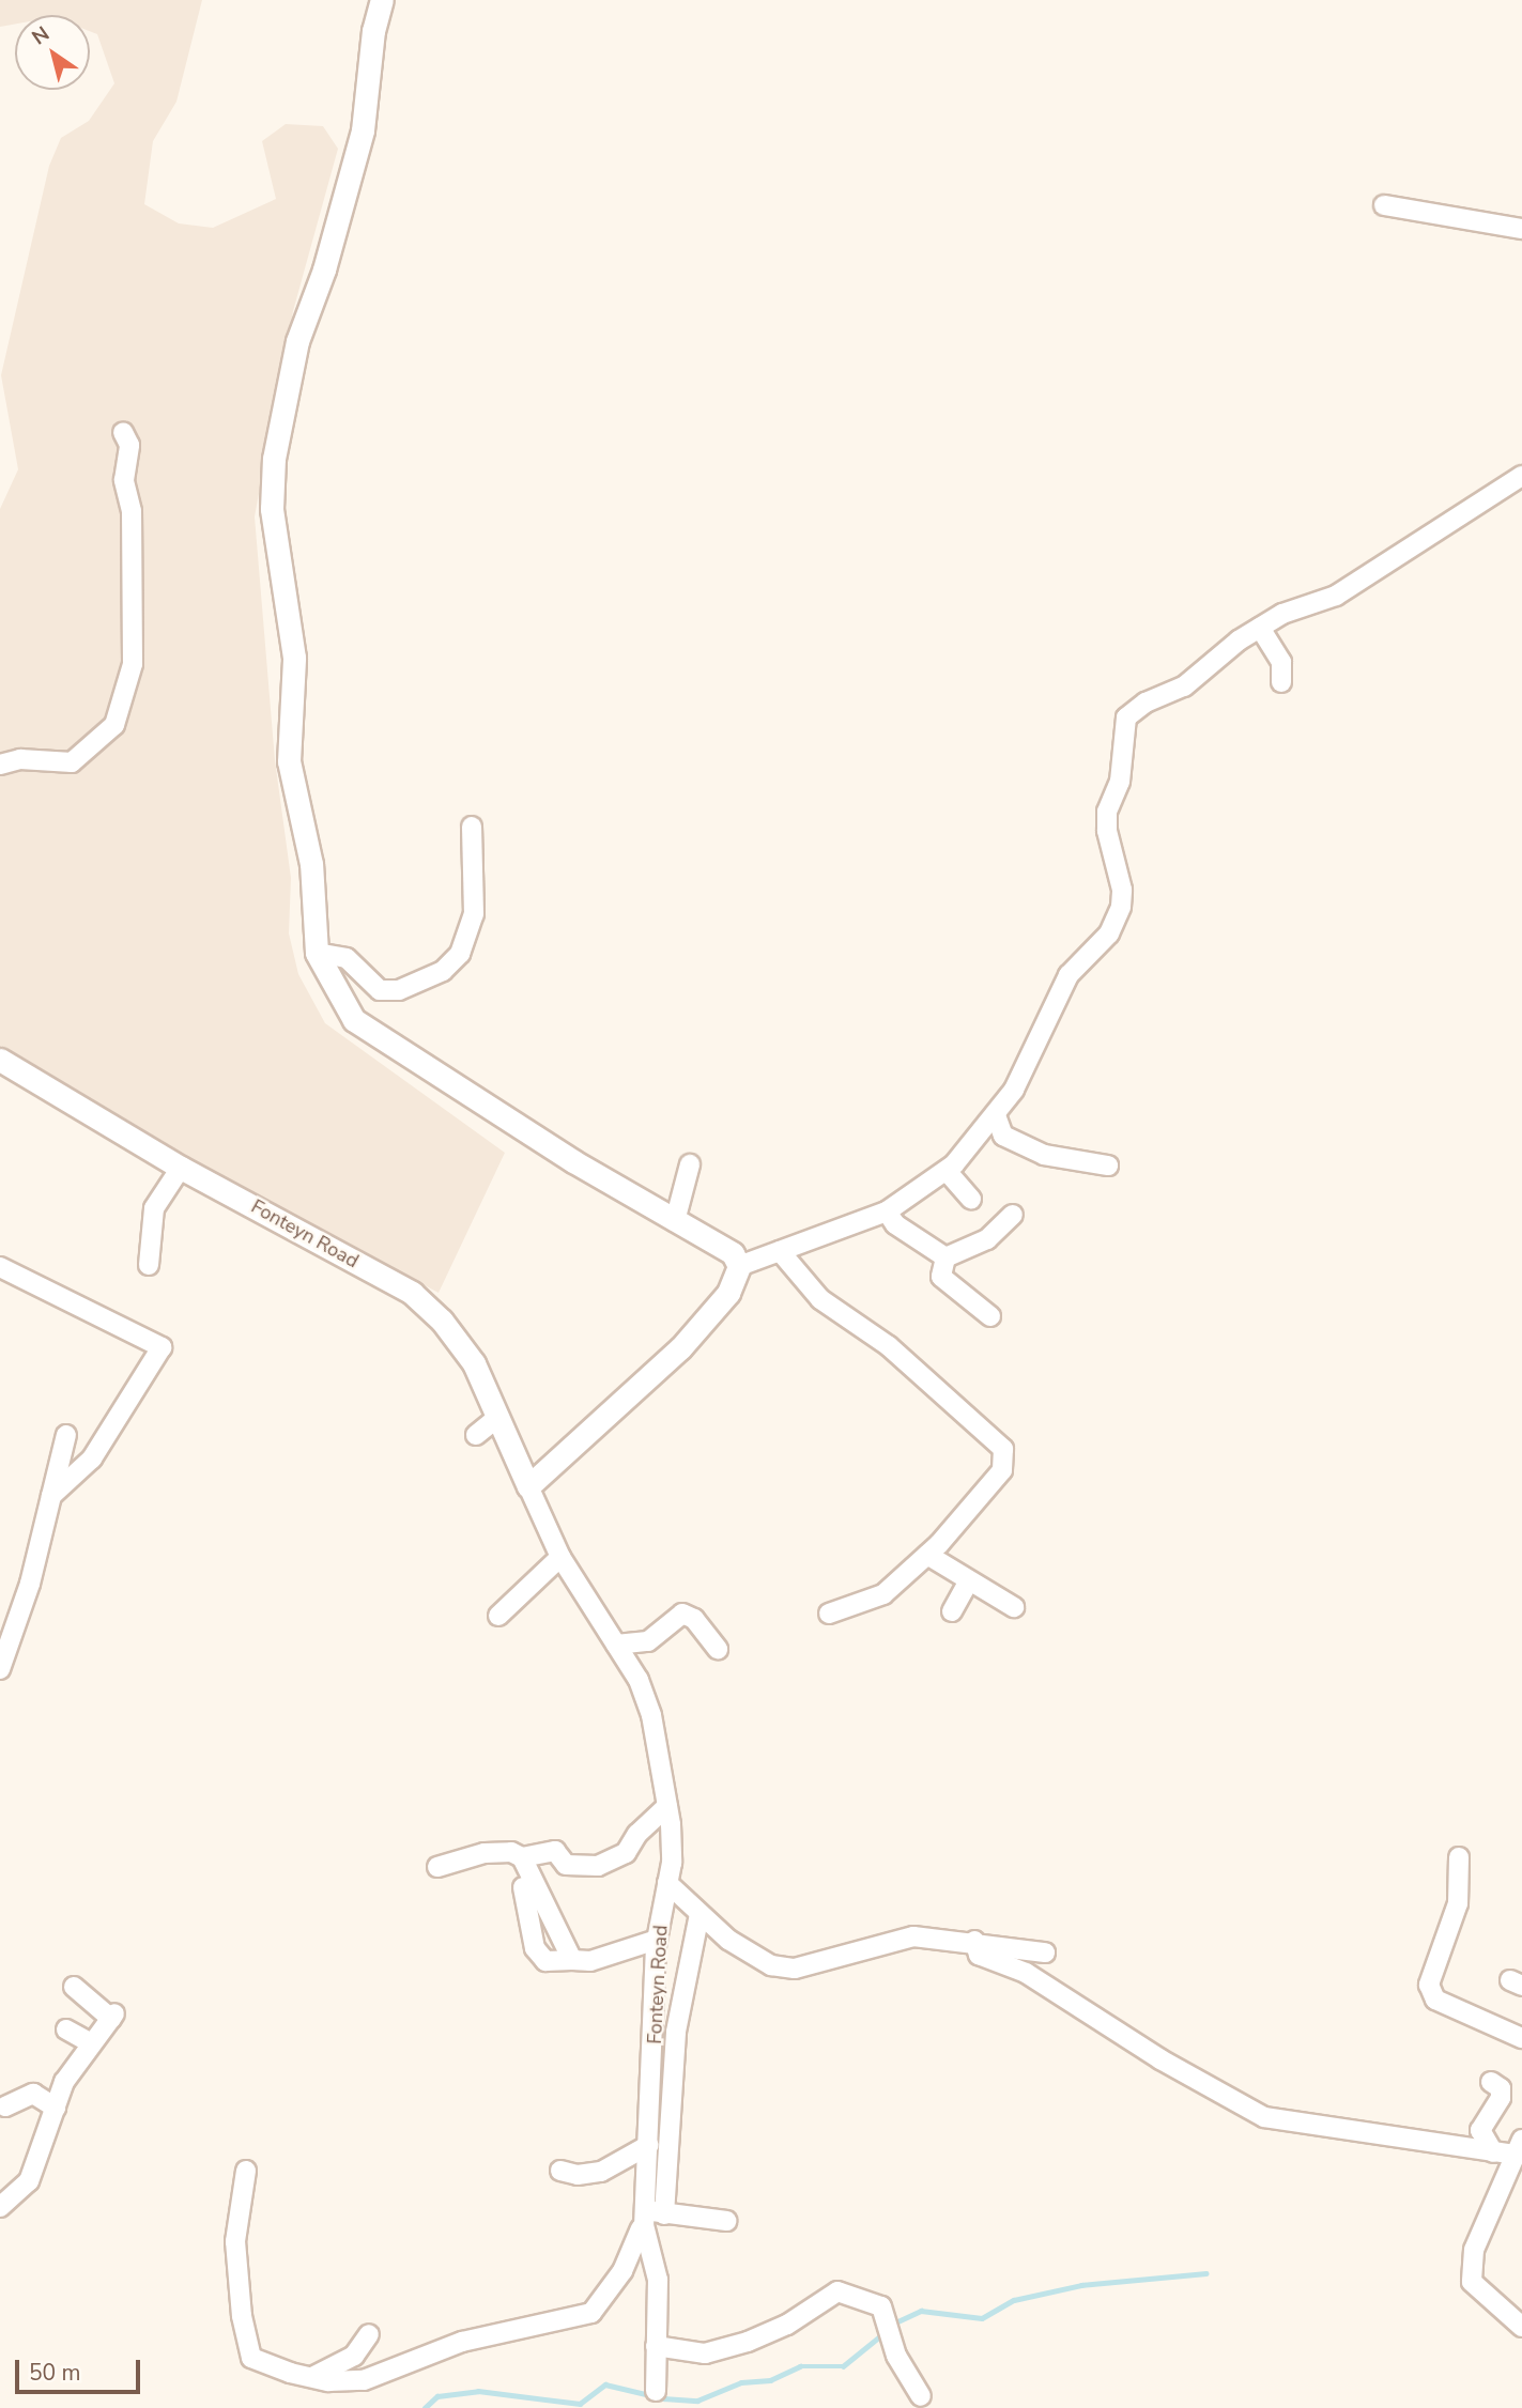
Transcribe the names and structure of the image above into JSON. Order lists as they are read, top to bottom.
{
  "streets": {
    "street": ["Fonteyn Road"]
  },
  "scale_bar": "50 m",
  "north": "top left"
}
